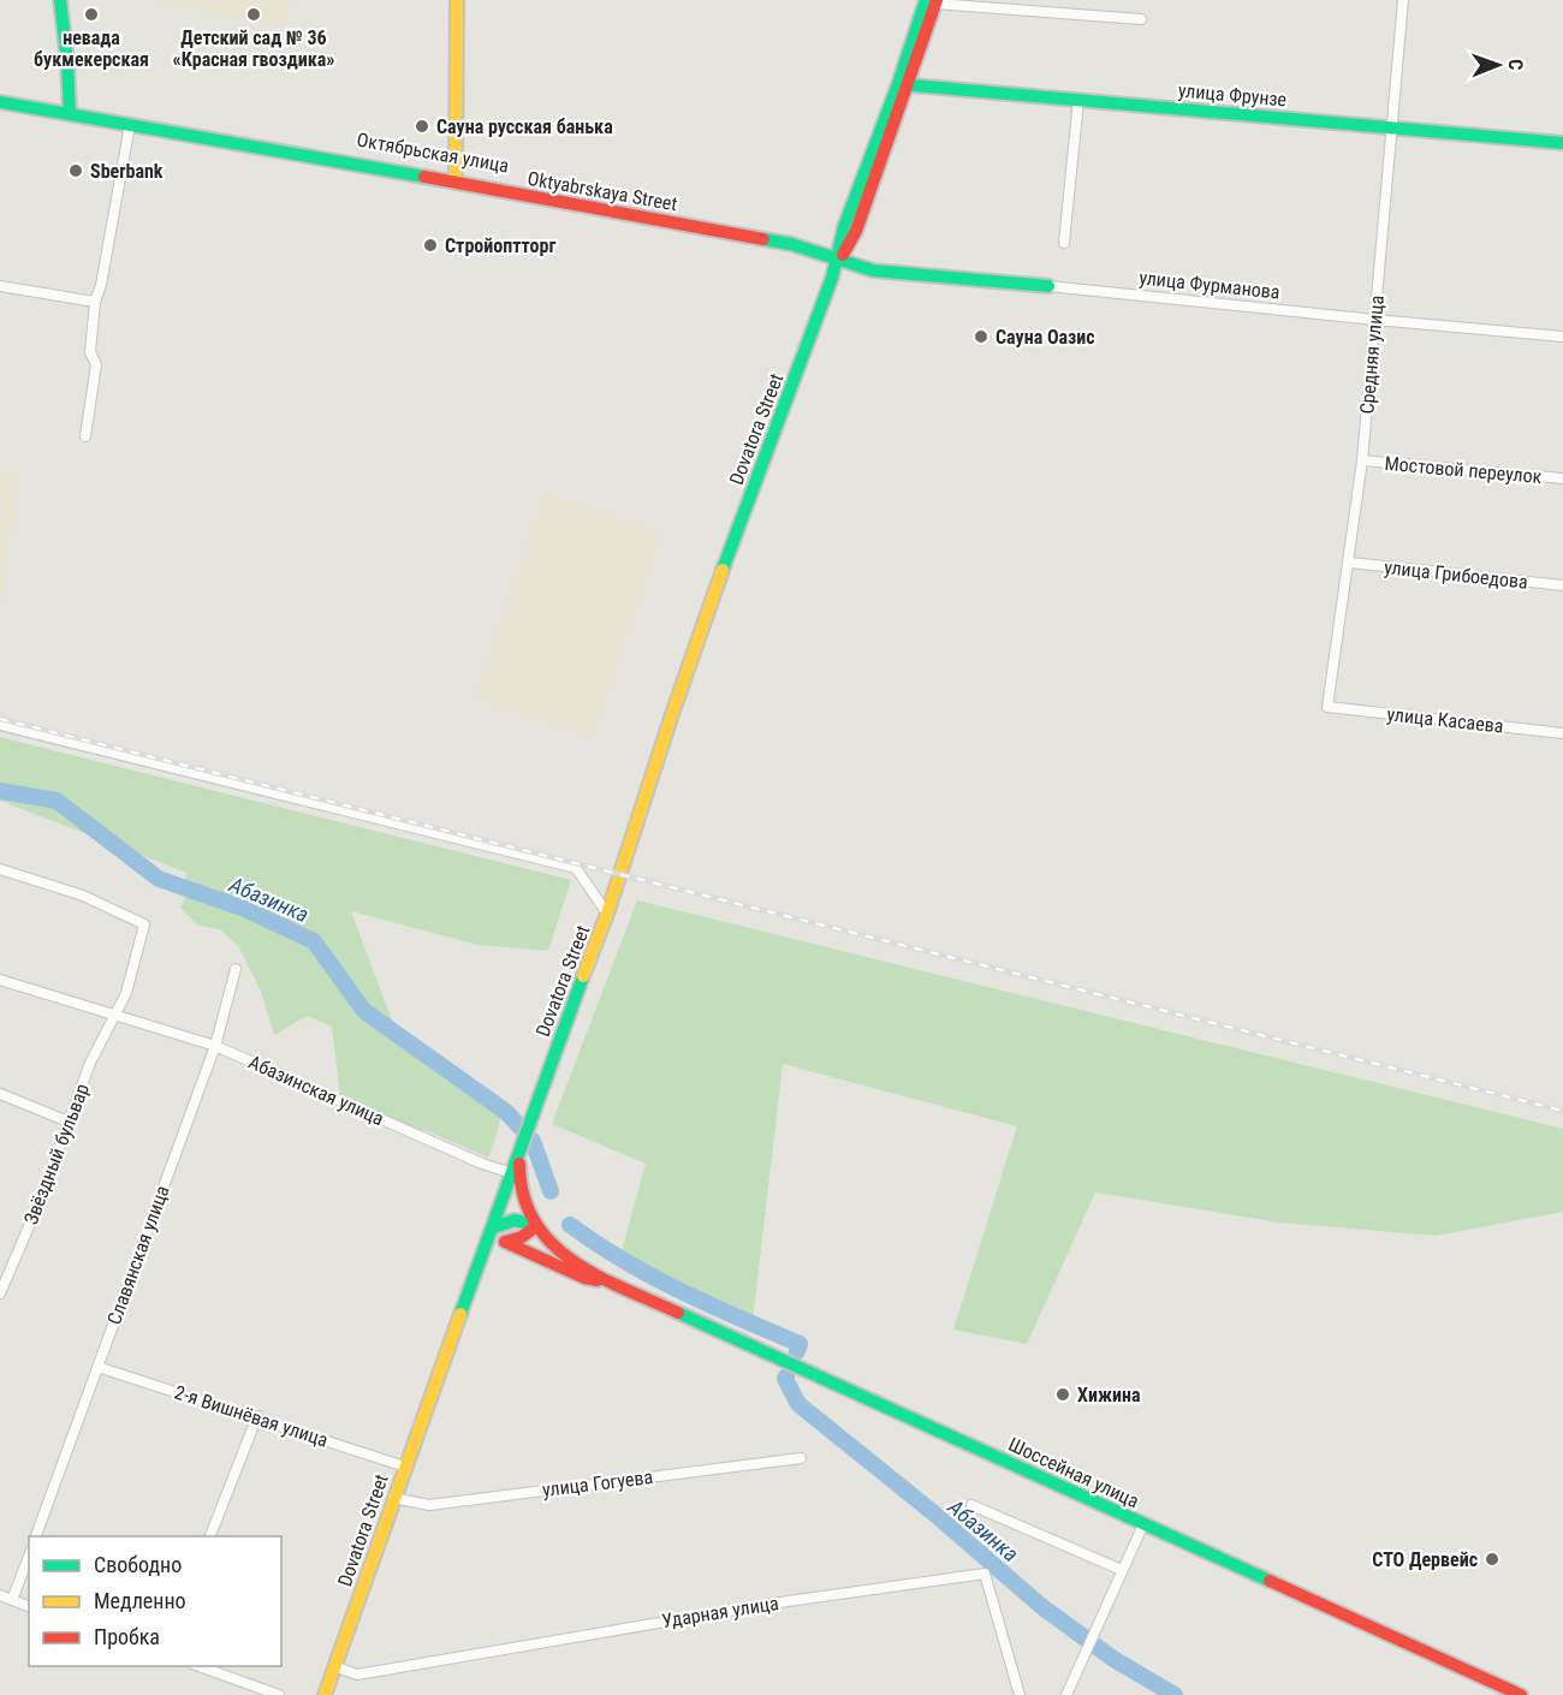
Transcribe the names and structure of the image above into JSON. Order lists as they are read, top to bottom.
{
  "streets": {
    "main road": [
      "улица Фрунзе",
      "Октябрьская улица",
      "улица Фурманова",
      "Dovatora Street",
      "Шоссейная улица"
    ],
    "street": [
      "Средняя улица",
      "Мостовой переулок",
      "улица Грибоедова",
      "улица Касаева",
      "Абазинская улица",
      "Звёздный бульвар",
      "Славянская улица",
      "2-я Вишнёвая улица",
      "улица Гогуева",
      "Ударная улица"
    ]
  },
  "crossings": [
    ["улица Фрунзе", "Средняя улица"],
    ["улица Фрунзе", "Dovatora Street"],
    ["Октябрьская улица", "улица Фурманова"],
    ["Октябрьская улица", "Dovatora Street"],
    ["улица Фурманова", "Средняя улица"],
    ["улица Фурманова", "Dovatora Street"],
    ["Средняя улица", "Мостовой переулок"],
    ["Средняя улица", "улица Грибоедова"],
    ["Средняя улица", "улица Касаева"],
    ["Dovatora Street", "Абазинская улица"],
    ["Dovatora Street", "2-я Вишнёвая улица"],
    ["Dovatora Street", "улица Гогуева"],
    ["Dovatora Street", "Ударная улица"],
    ["Абазинская улица", "Звёздный бульвар"],
    ["Абазинская улица", "Славянская улица"],
    ["Славянская улица", "2-я Вишнёвая улица"]
  ],
  "water": ["Абазинка"],
  "places": [
    "невада букмекерская",
    "Детский сад № 36 «Красная гвоздика»",
    "Сауна русская банька",
    "Sberbank",
    "Стройоптторг",
    "Сауна Оазис",
    "Хижина",
    "СТО Дервейс"
  ],
  "legend": ["Свободно", "Медленно", "Пробка"],
  "north": "right"
}
